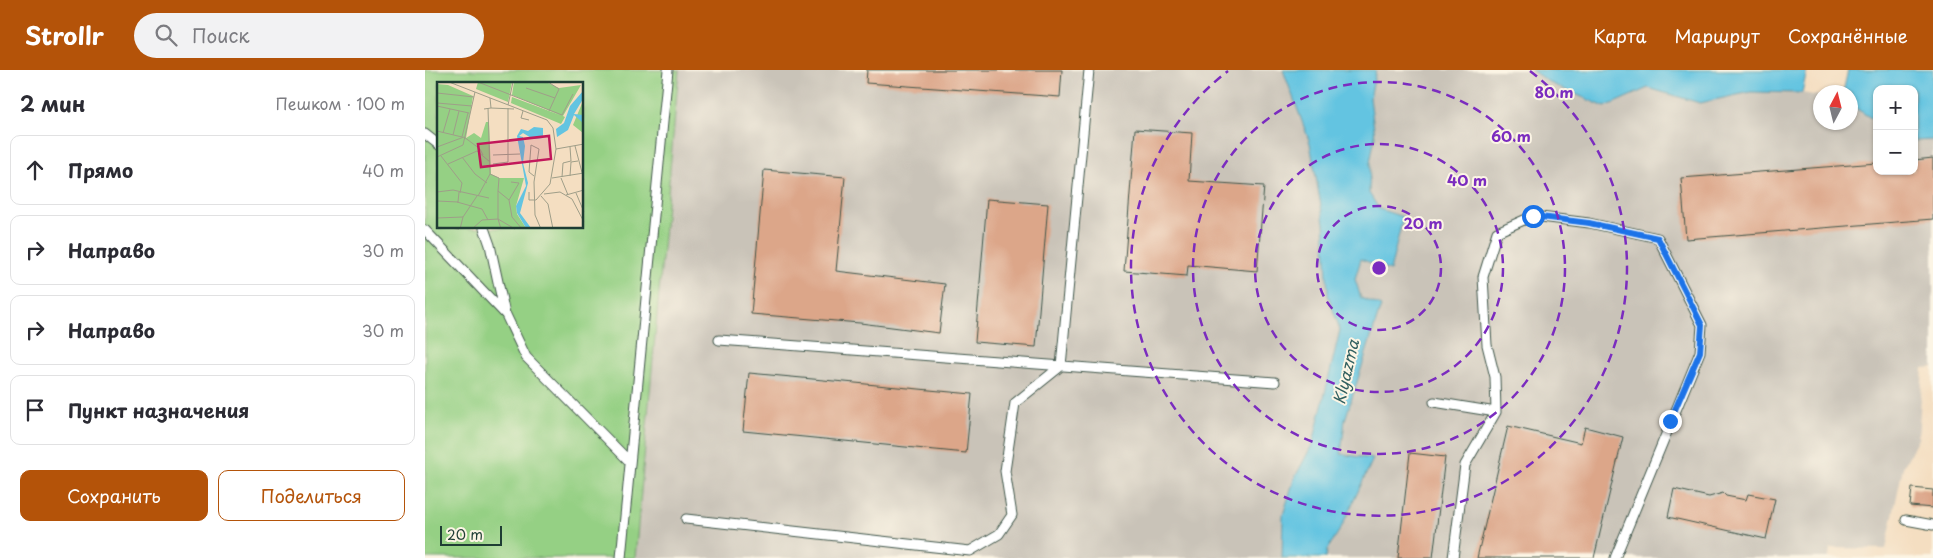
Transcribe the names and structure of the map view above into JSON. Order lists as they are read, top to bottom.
{
  "water": ["Klyazma"],
  "scale_bar": "20 m",
  "north": "top",
  "page": {
    "header": "Strollr",
    "search": "Поиск",
    "nav": ["Карта", "Маршрут", "Сохранённые"],
    "heading": ["2 мин", "Пешком · 100 m"],
    "map_buttons": ["+", "−"],
    "list": [
      ["Прямо", "40 m"],
      ["Направо", "30 m"],
      ["Направо", "30 m"],
      "Пункт назначения"
    ],
    "buttons": ["Сохранить", "Поделиться"],
    "scale": "20 m"
  },
  "rings": [
    "80 m",
    "60 m",
    "40 m",
    "20 m"
  ]
}
